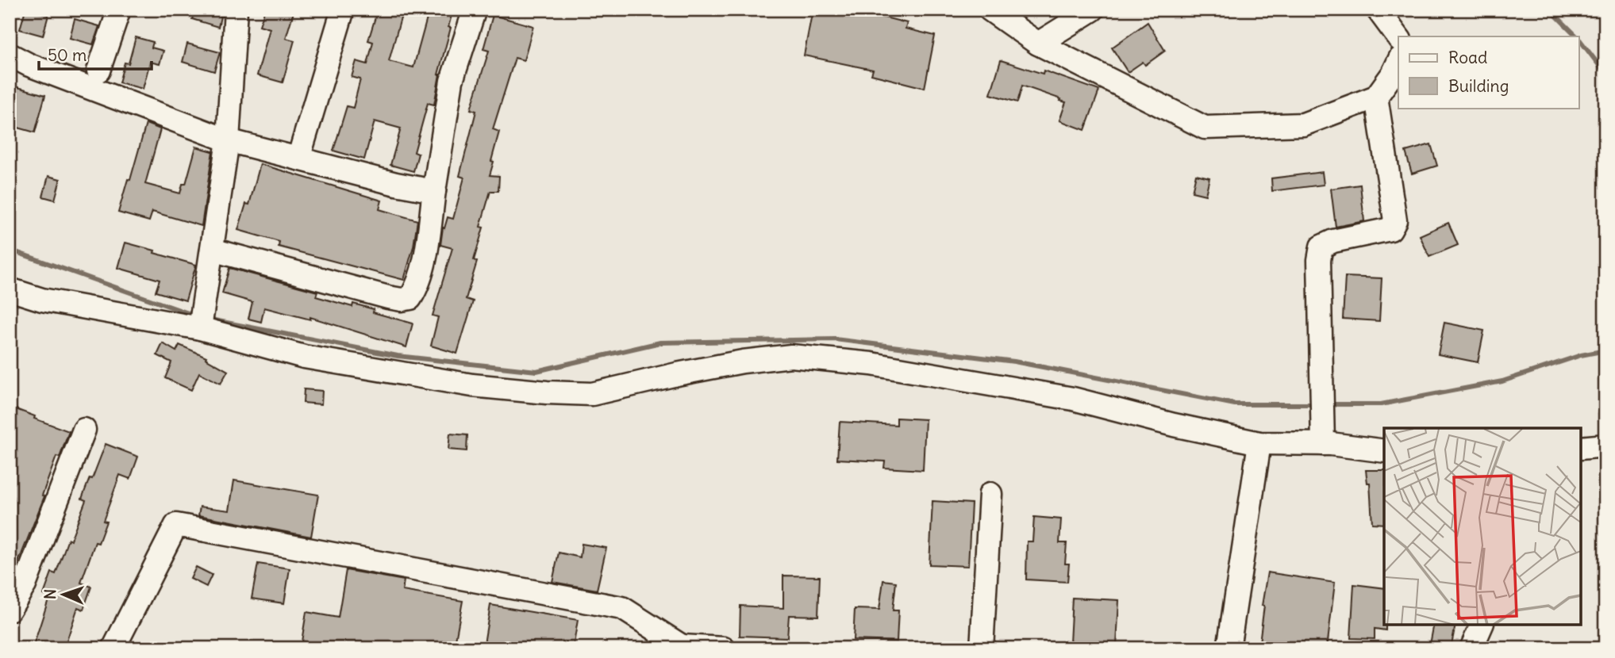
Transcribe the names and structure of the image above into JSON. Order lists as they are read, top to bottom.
{
  "legend": ["Road", "Building"],
  "scale_bar": "50 m",
  "north": "left"
}
